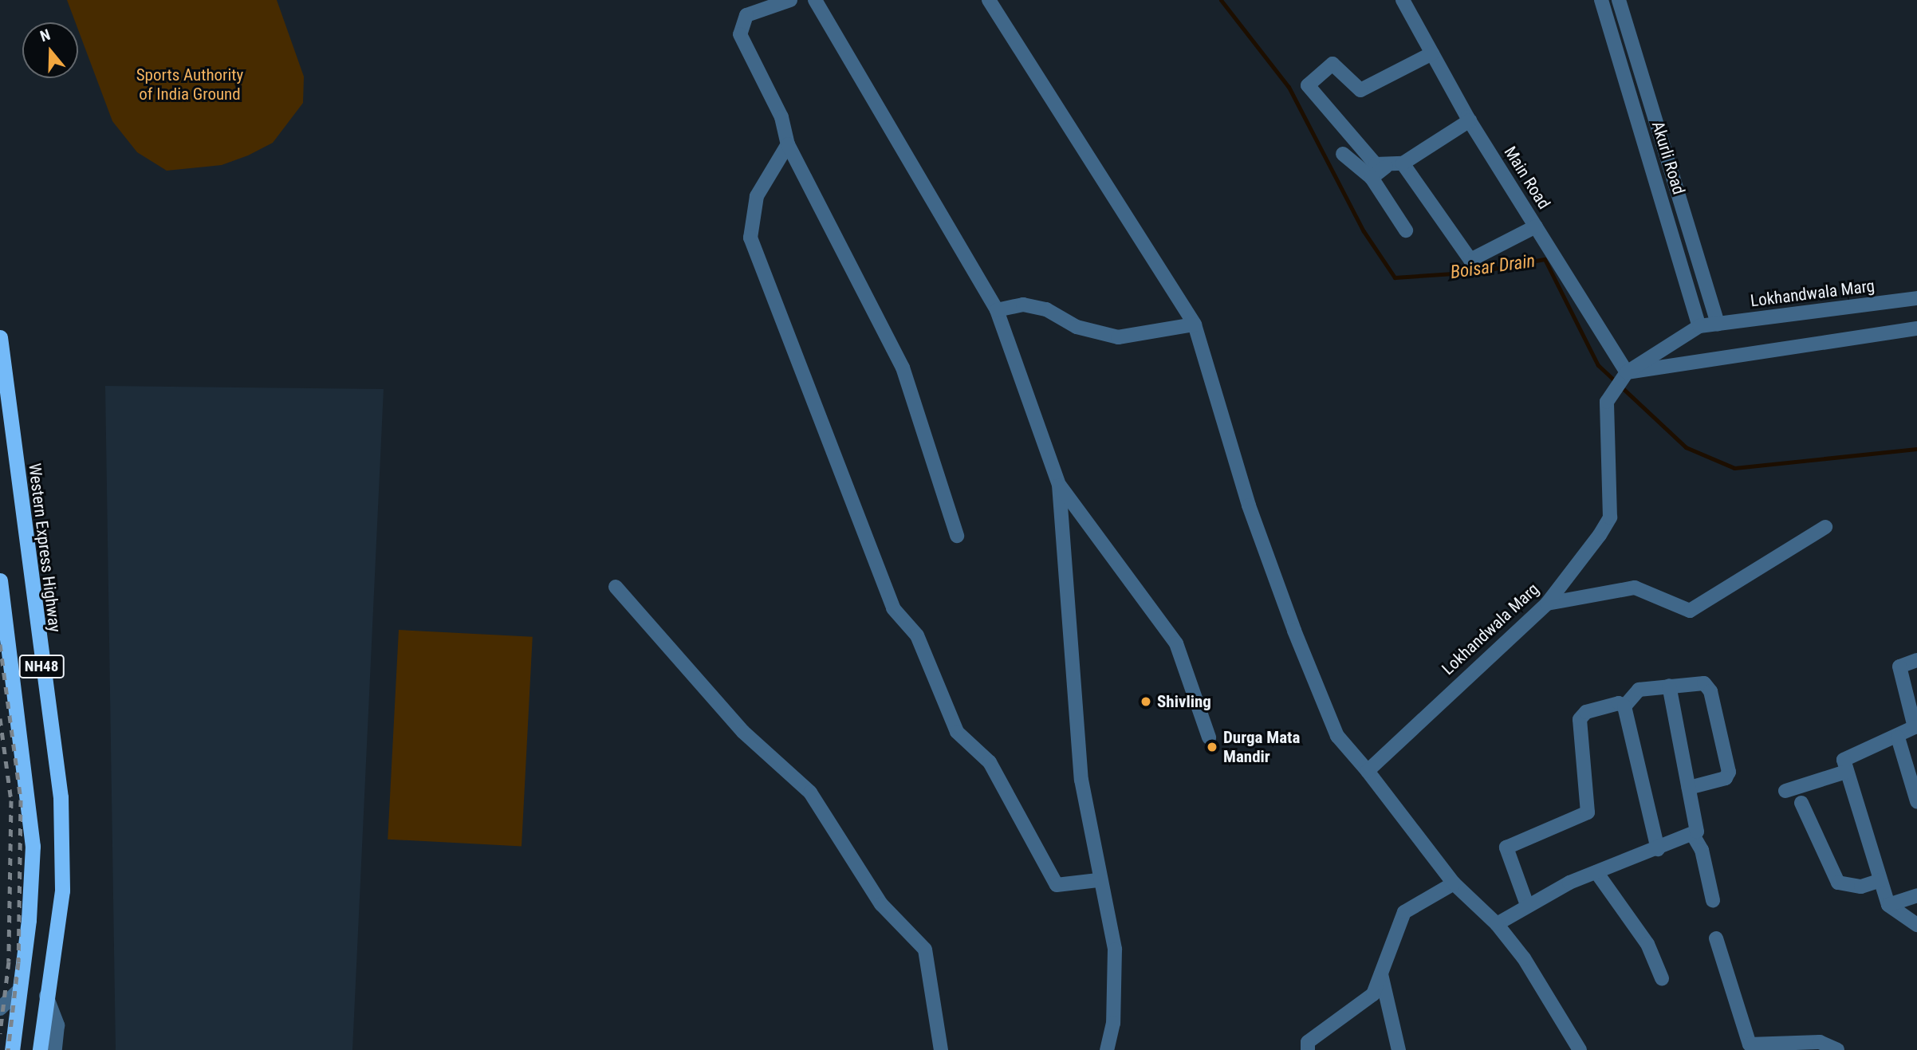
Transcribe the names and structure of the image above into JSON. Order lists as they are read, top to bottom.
{
  "streets": {
    "highway": ["Western Express Highway", "NH48"],
    "street": ["Akurli Road", "Main Road", "Lokhandwala Marg"]
  },
  "crossings": [
    ["Akurli Road", "Lokhandwala Marg"],
    ["Main Road", "Lokhandwala Marg"],
    ["Western Express Highway", "NH48"]
  ],
  "water": ["Boisar Drain"],
  "parks": ["Sports Authority of India Ground"],
  "places": ["Shivling", "Durga Mata Mandir"],
  "north": "top"
}
